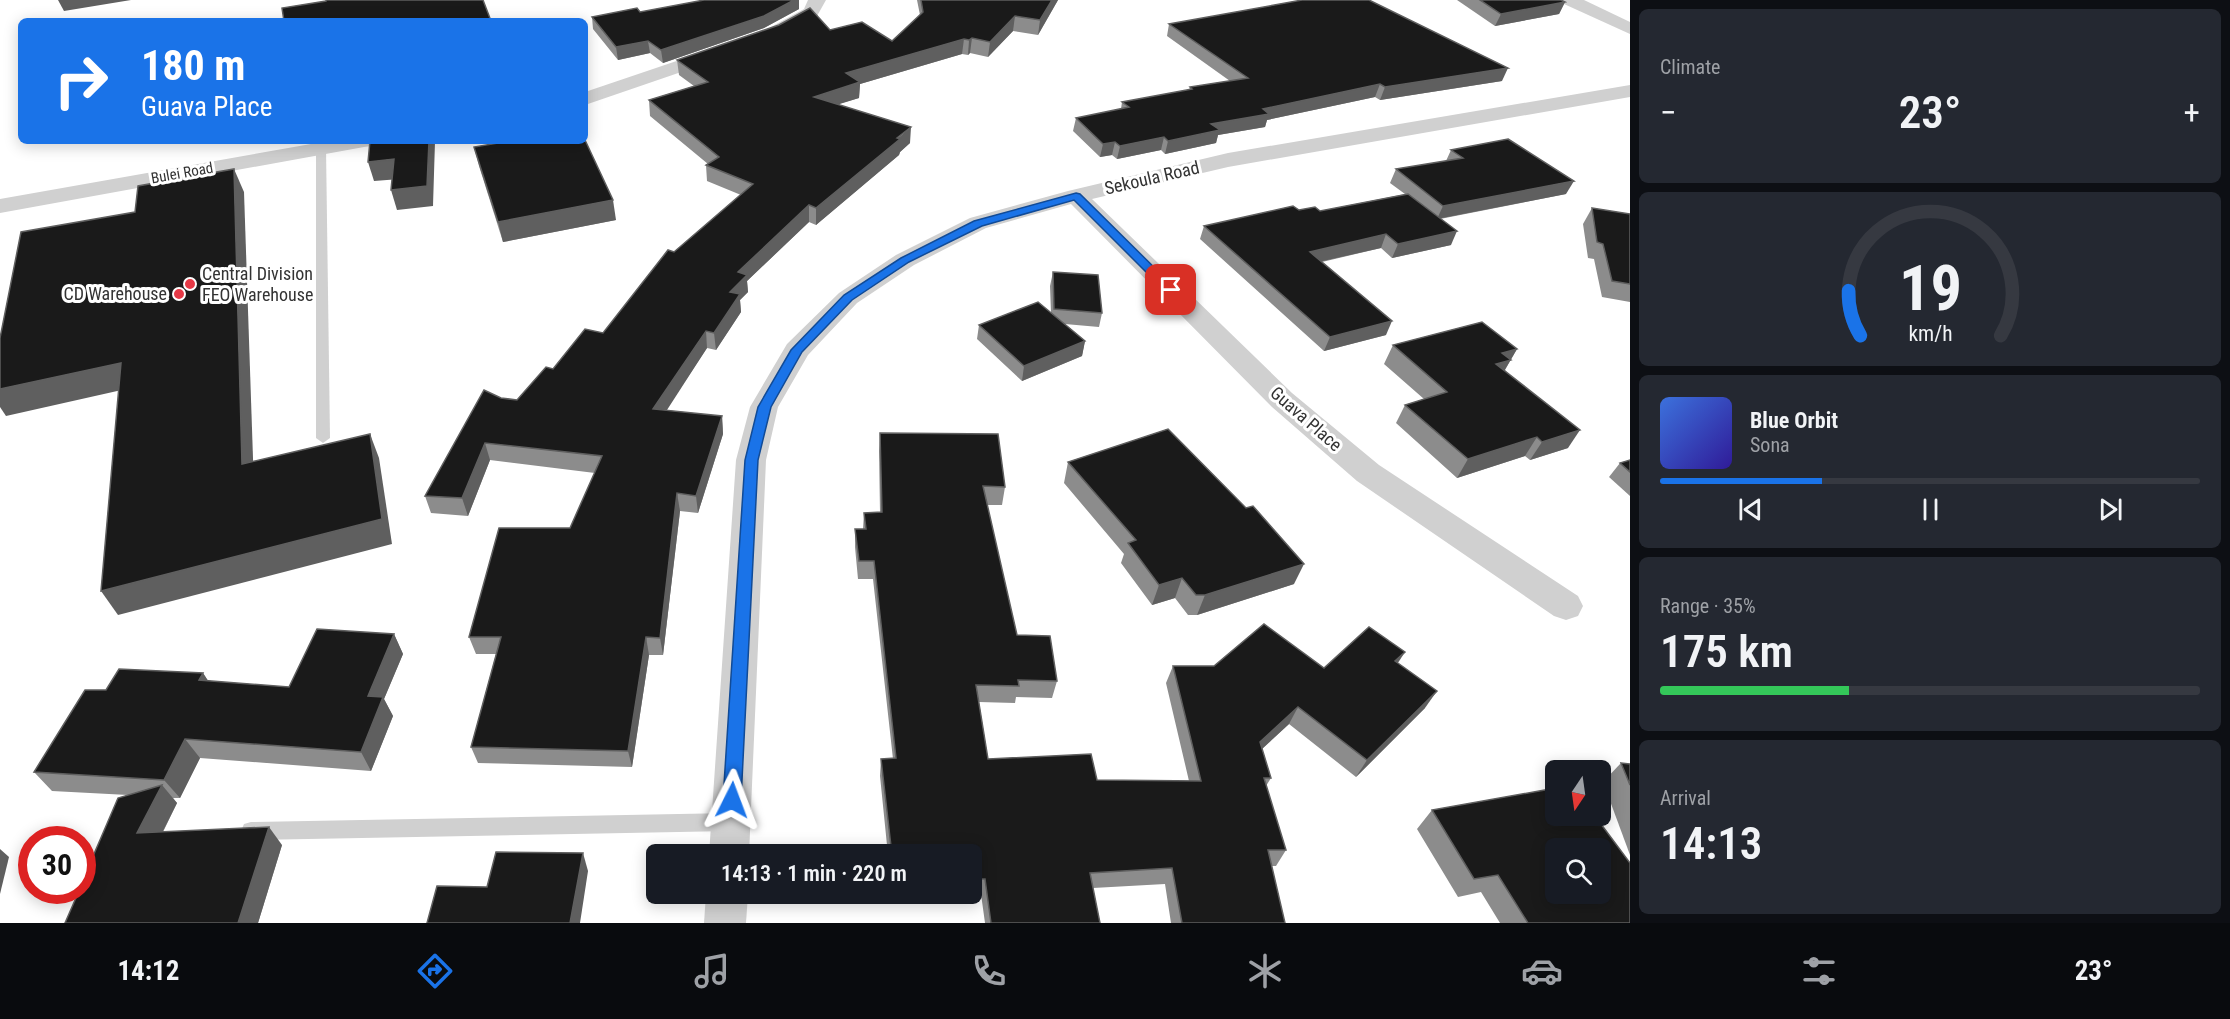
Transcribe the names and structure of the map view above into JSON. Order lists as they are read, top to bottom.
{
  "streets": {
    "street": ["Bulei Road", "Sekoula Road", "Guava Place"]
  },
  "crossings": [
    ["Sekoula Road", "Guava Place"]
  ],
  "places": ["Central Division FEO Warehouse", "CD Warehouse"],
  "north": "bottom",
  "page": {
    "tile": [
      "Climate",
      ["Range · 35%", "175 km"],
      ["Arrival", "14:13"]
    ],
    "turn": ["180 m", "Guava Place"],
    "heat": ["−", "23°", "+"],
    "song": ["Blue Orbit", "Sona"],
    "limit": "30",
    "trip": "14:13 · 1 min · 220 m",
    "tabs": ["14:12", "23°"],
    "gauge": ["19", "km/h"]
  }
}
